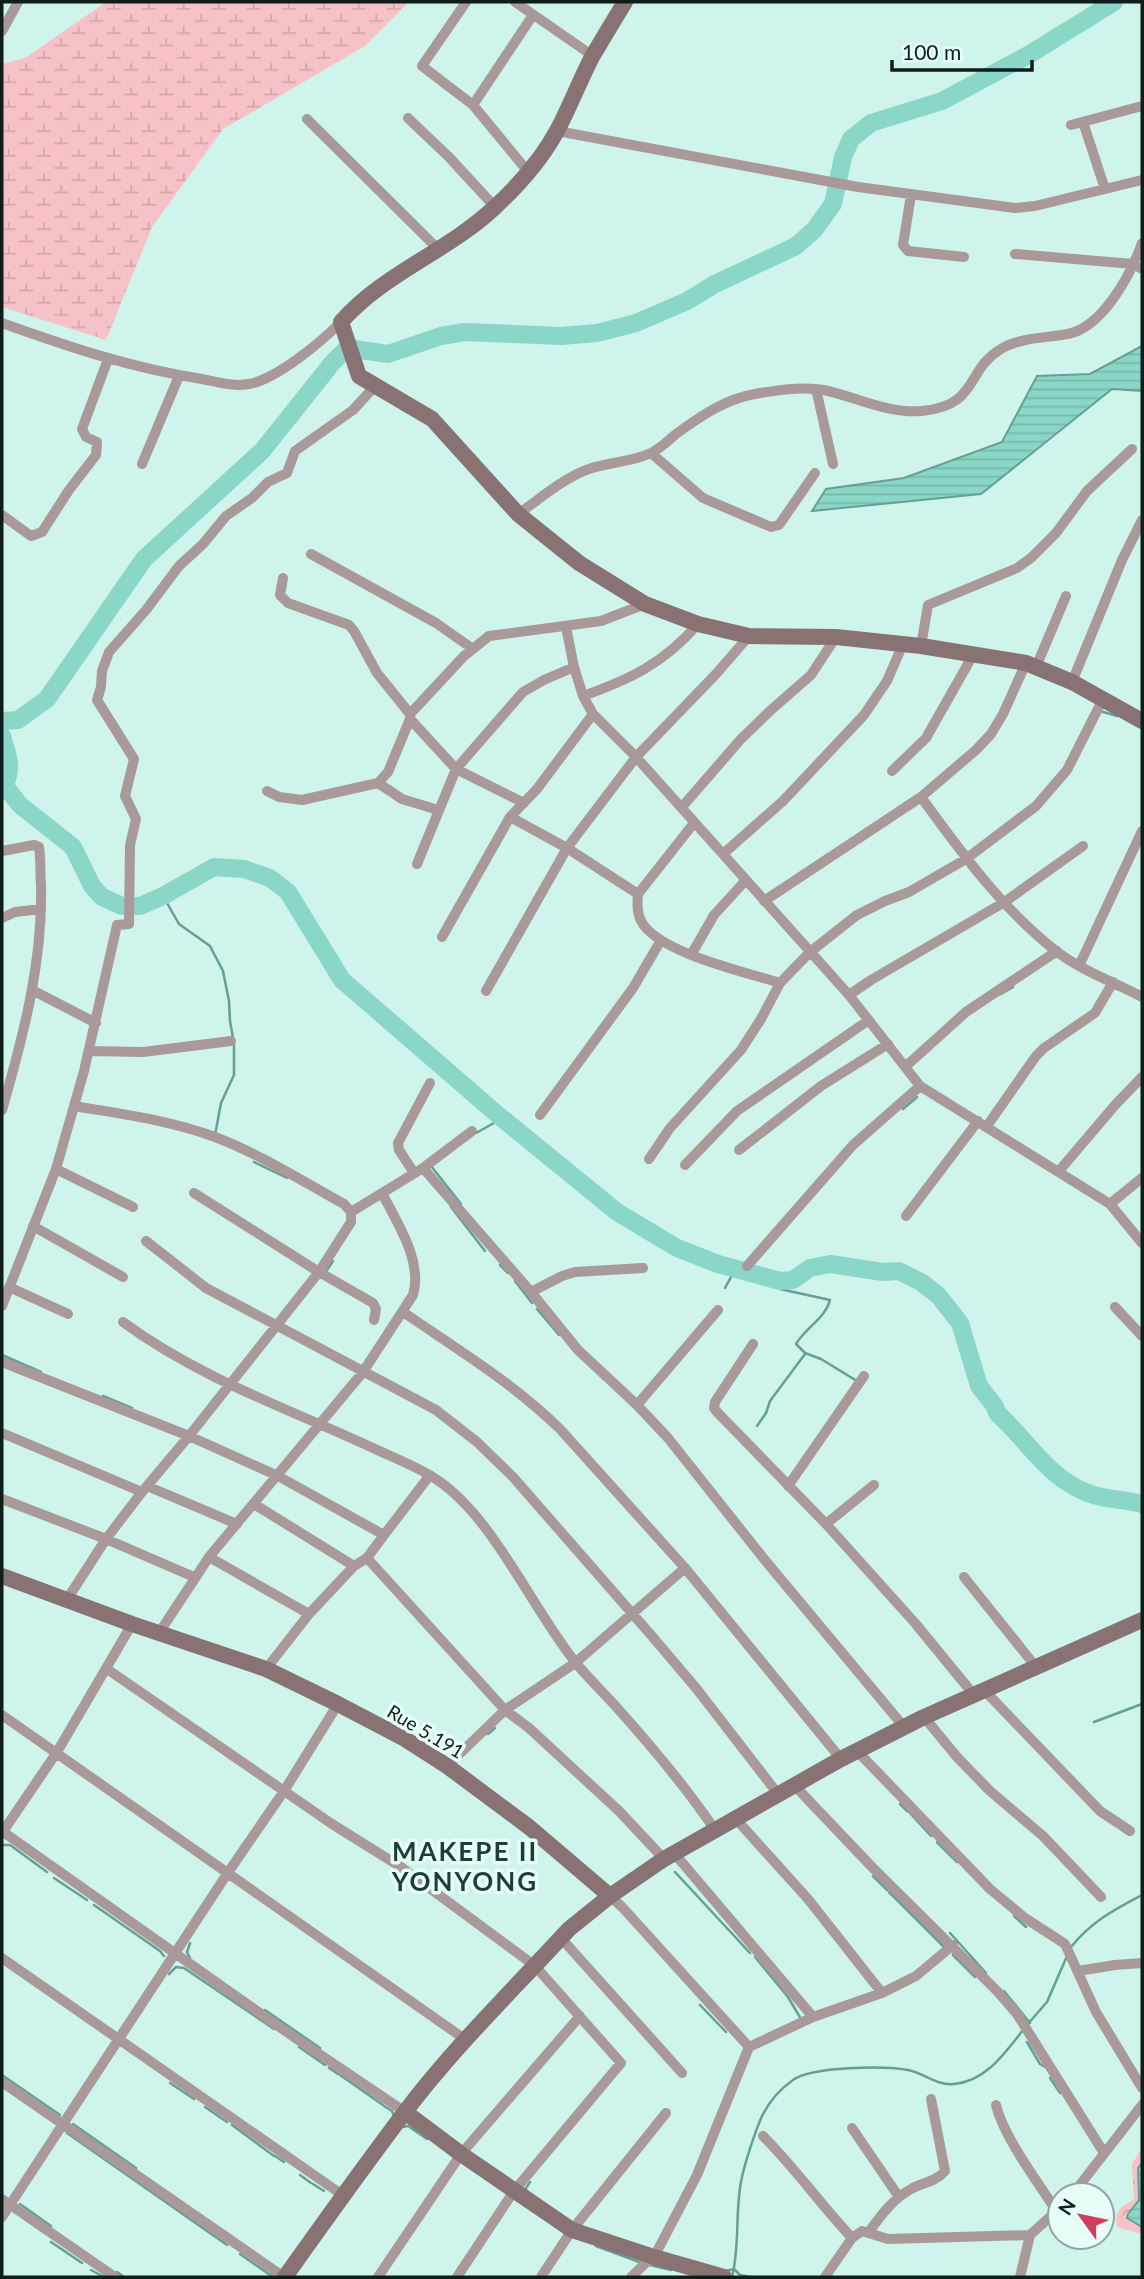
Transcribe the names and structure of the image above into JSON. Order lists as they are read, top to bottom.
{
  "streets": {
    "street": ["Rue 5.191"]
  },
  "districts": ["MAKEPE II YONYONG"],
  "scale_bar": "100 m",
  "north": "top left"
}
